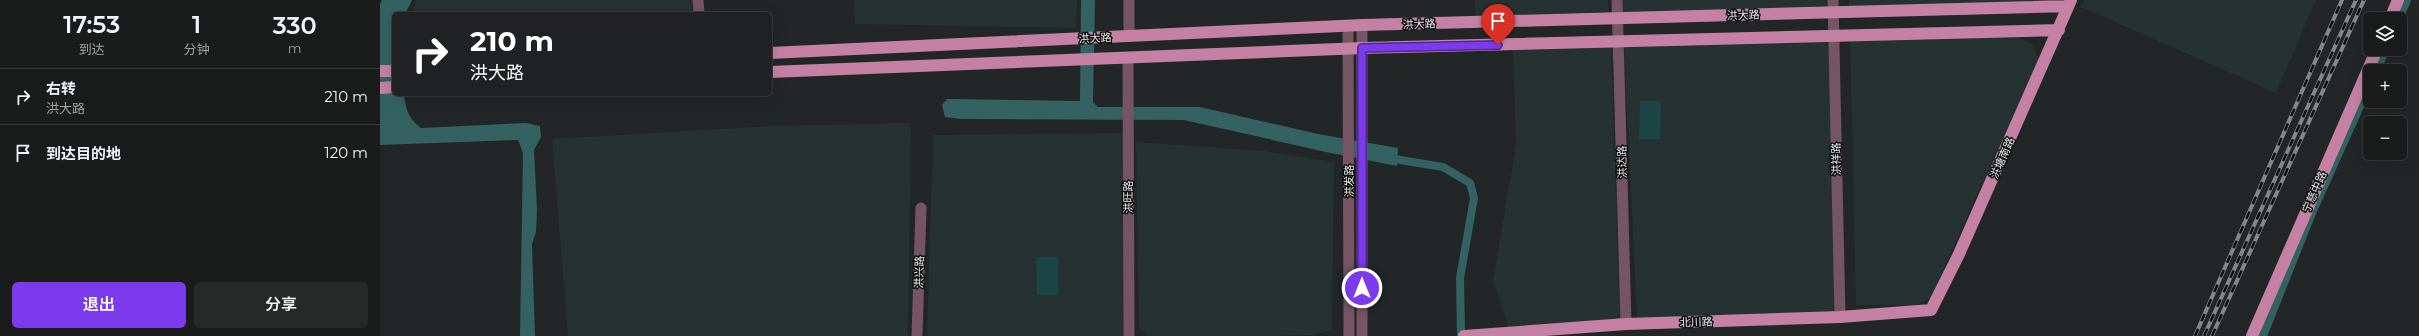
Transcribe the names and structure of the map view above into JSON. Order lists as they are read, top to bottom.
{
  "streets": {
    "main road": [
      "洪大路",
      "洪塘南路",
      "宁慈中路",
      "北川路"
    ],
    "street": [
      "洪祥路",
      "洪达路",
      "洪发路",
      "洪旺路",
      "洪兴路"
    ]
  },
  "crossings": [
    ["洪大路", "洪塘南路"],
    ["洪大路", "洪祥路"],
    ["洪大路", "洪达路"],
    ["洪大路", "洪发路"],
    ["洪大路", "洪旺路"],
    ["洪塘南路", "北川路"],
    ["洪祥路", "北川路"],
    ["洪达路", "北川路"]
  ],
  "page": {
    "eta": [
      "17:53",
      "到达",
      "1",
      "分钟",
      "330",
      "m"
    ],
    "map_buttons": ["+", "−"],
    "turn": ["210 m", "洪大路"],
    "list": [
      {
        "name": "右转",
        "note": "洪大路",
        "value": "210 m"
      },
      {
        "name": "到达目的地",
        "value": "120 m"
      }
    ],
    "buttons": ["退出", "分享"]
  }
}
